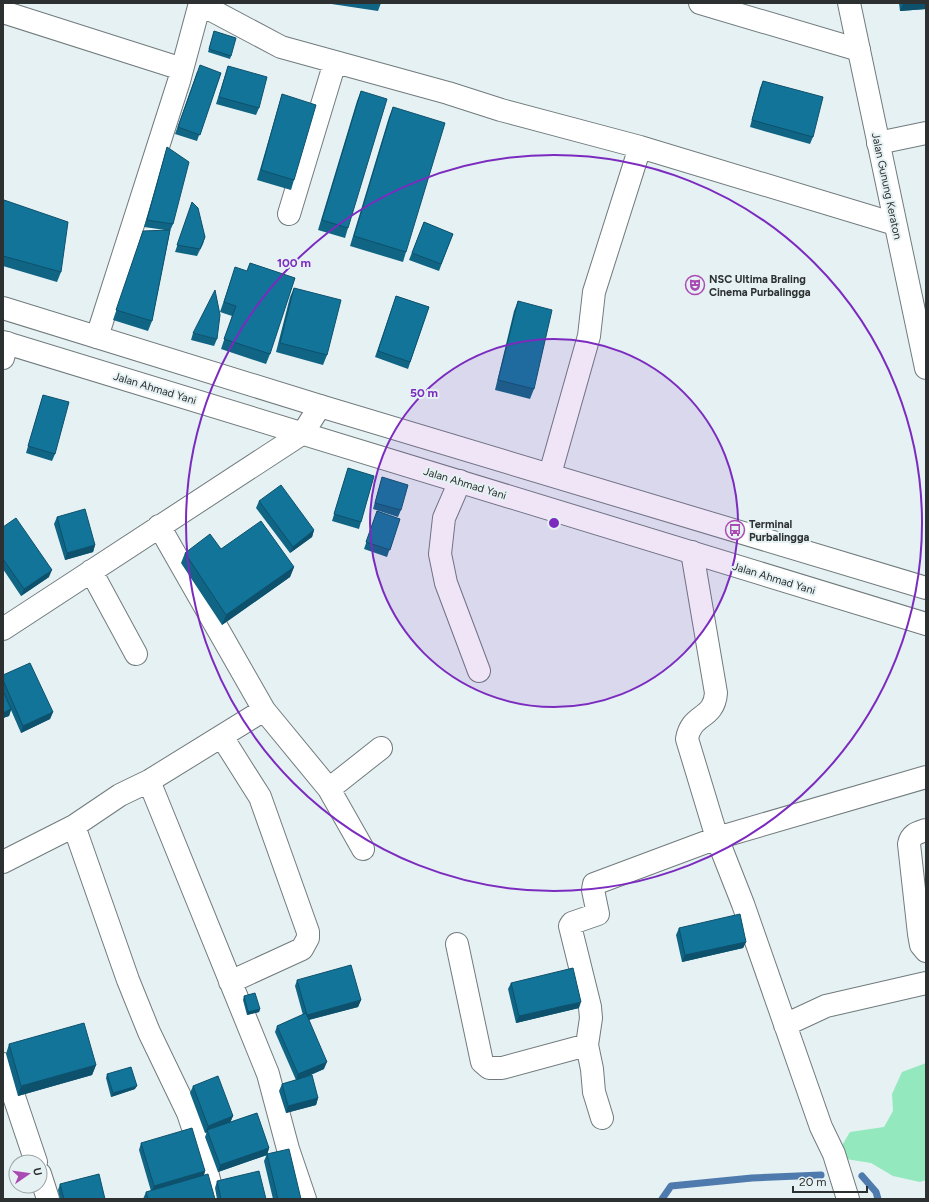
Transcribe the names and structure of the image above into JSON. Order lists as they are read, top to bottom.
{
  "streets": {
    "street": ["Jalan Gunung Keraton", "Jalan Ahmad Yani"]
  },
  "places": {
    "theatre": ["NSC Ultima Braling Cinema Purbalingga"],
    "bus stop": ["Terminal Purbalingga"]
  },
  "scale_bar": "20 m",
  "north": "right",
  "rings": ["100 m", "50 m"]
}
